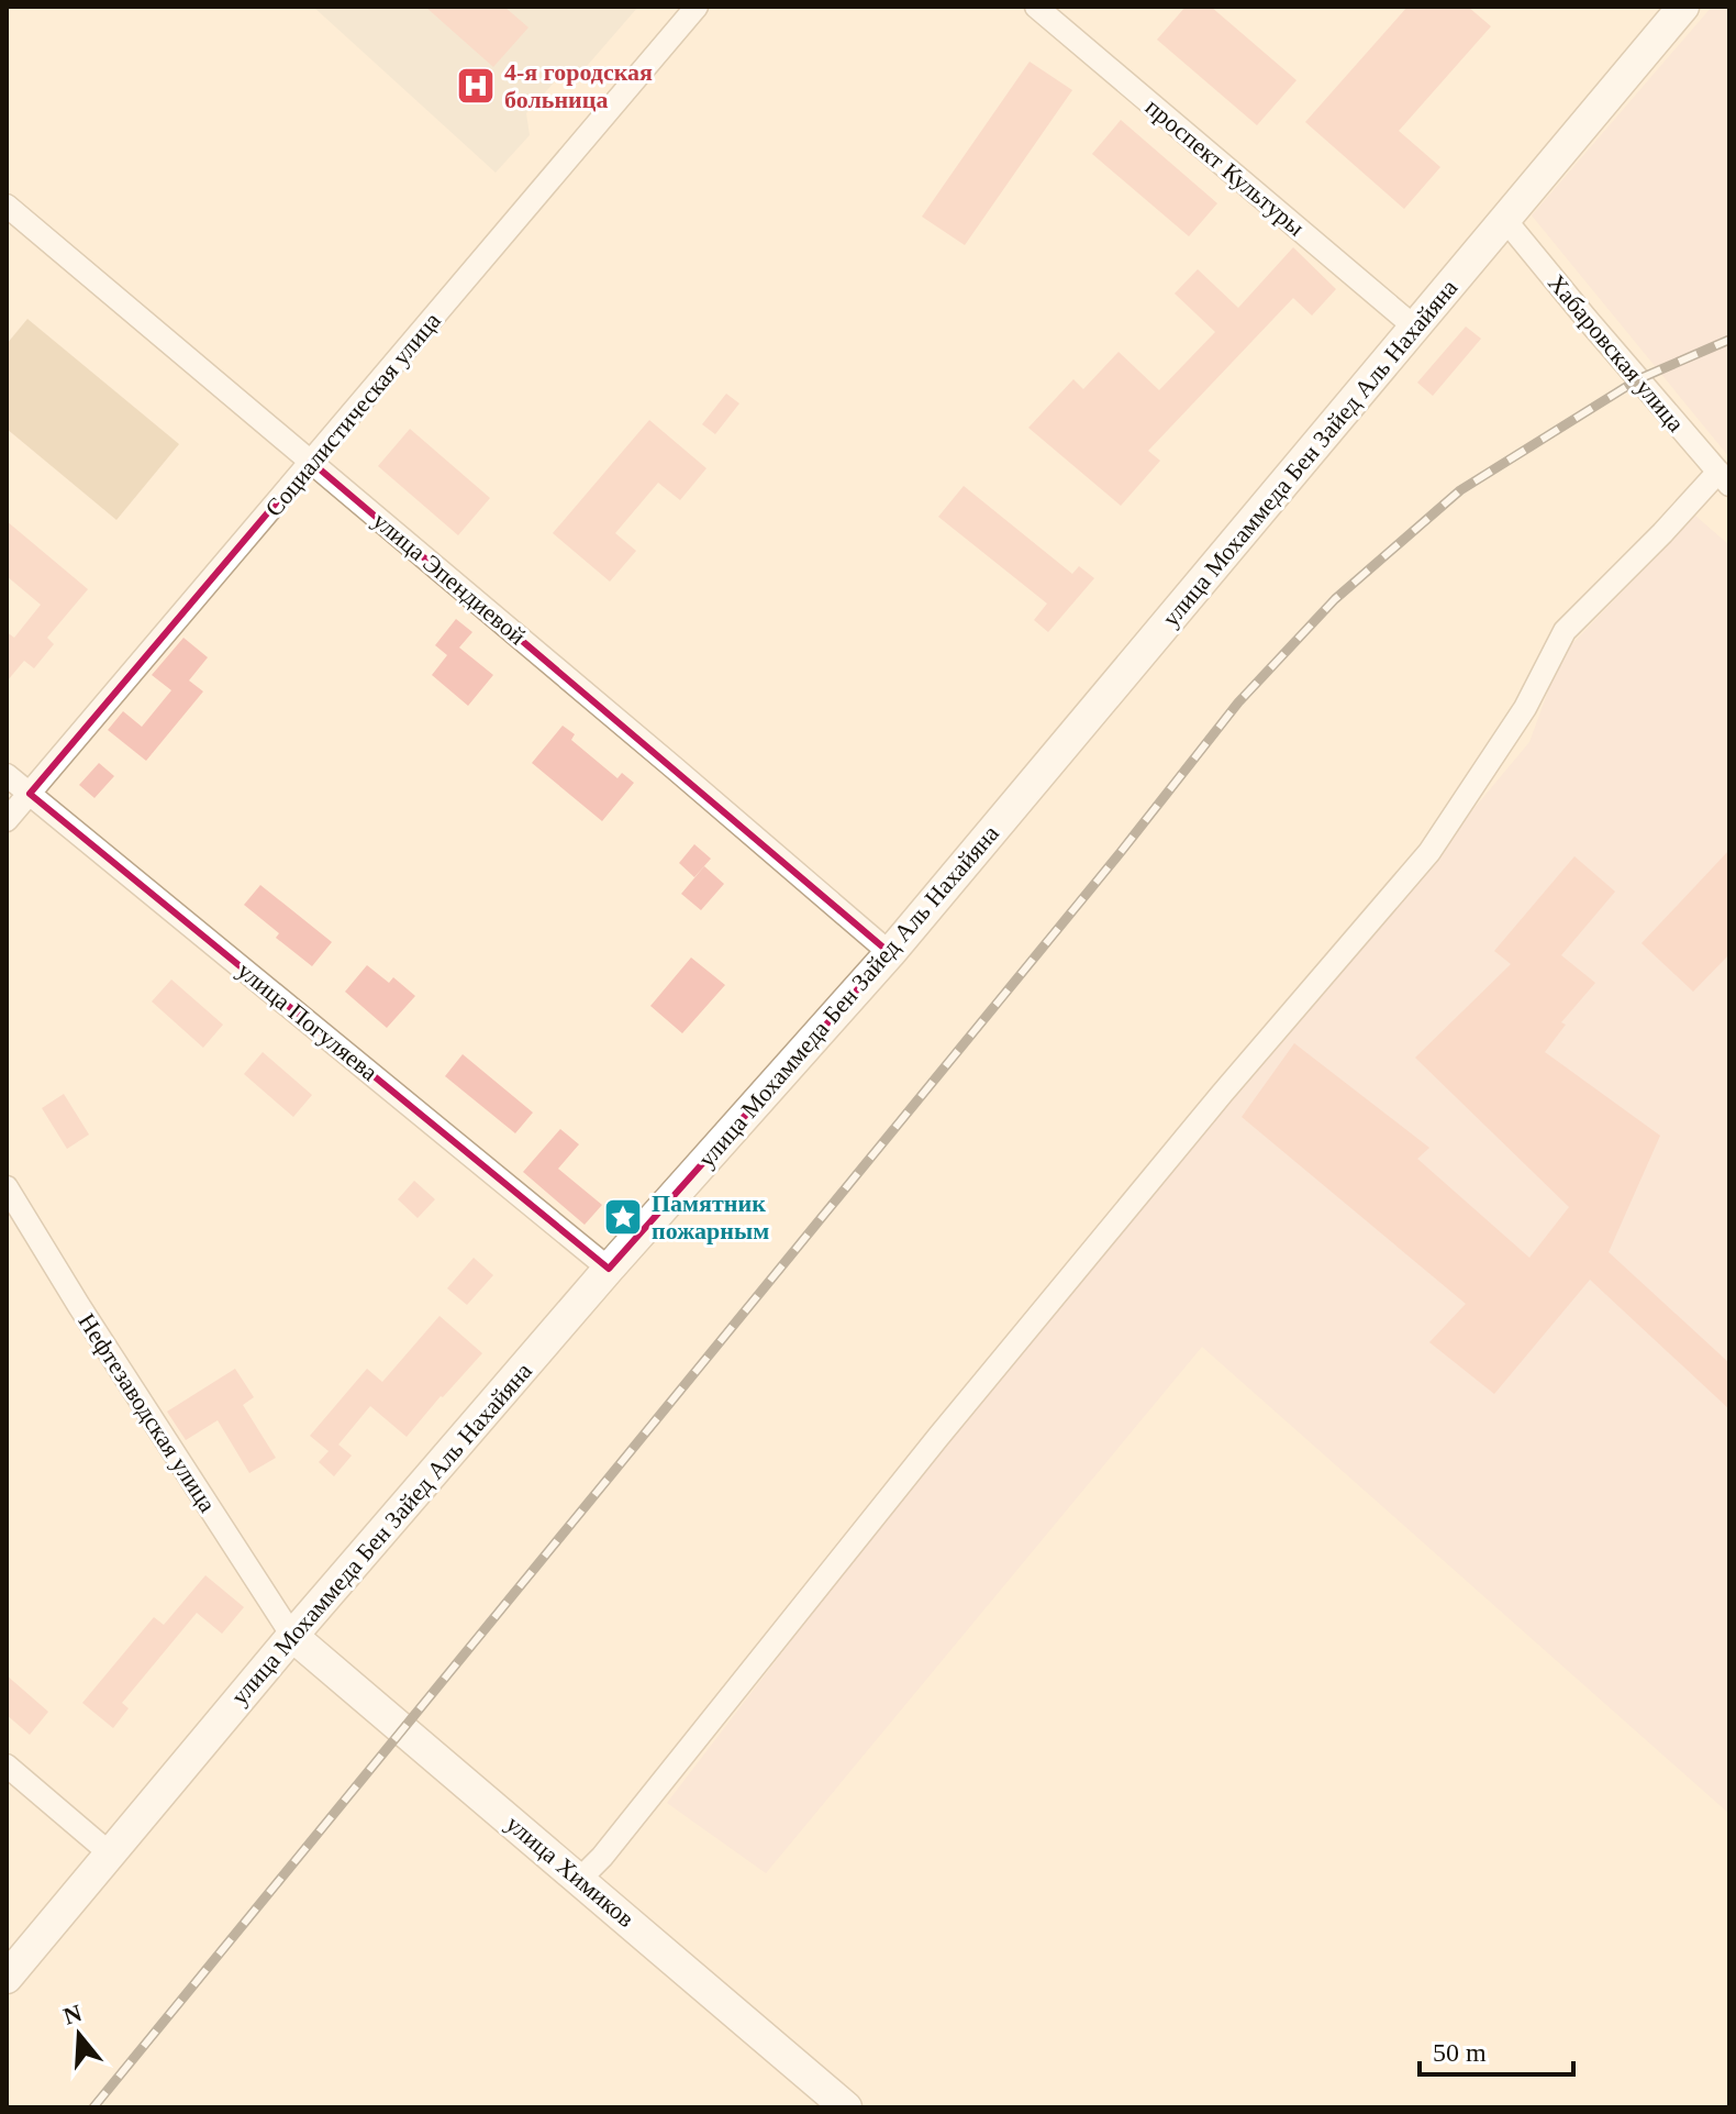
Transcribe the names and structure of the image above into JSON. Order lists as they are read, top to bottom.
{
  "streets": {
    "main road": ["улица Мохаммеда Бен Зайед Аль Нахайяна", "улица Химиков"],
    "street": [
      "проспект Культуры",
      "Хабаровская улица",
      "Социалистическая улица",
      "улица Эпендиевой",
      "улица Погуляева",
      "Нефтезаводская улица"
    ]
  },
  "crossings": [
    ["проспект Культуры", "улица Мохаммеда Бен Зайед Аль Нахайяна"],
    ["Хабаровская улица", "улица Мохаммеда Бен Зайед Аль Нахайяна"],
    ["Социалистическая улица", "улица Эпендиевой"],
    ["Социалистическая улица", "улица Погуляева"],
    ["улица Мохаммеда Бен Зайед Аль Нахайяна", "улица Эпендиевой"],
    ["улица Мохаммеда Бен Зайед Аль Нахайяна", "улица Погуляева"],
    ["улица Мохаммеда Бен Зайед Аль Нахайяна", "Нефтезаводская улица"],
    ["улица Мохаммеда Бен Зайед Аль Нахайяна", "улица Химиков"],
    ["Нефтезаводская улица", "улица Химиков"]
  ],
  "places": {
    "hospital": ["4-я городская больница"],
    "place": ["Памятник пожарным"]
  },
  "scale_bar": "50 m",
  "north": "top"
}
